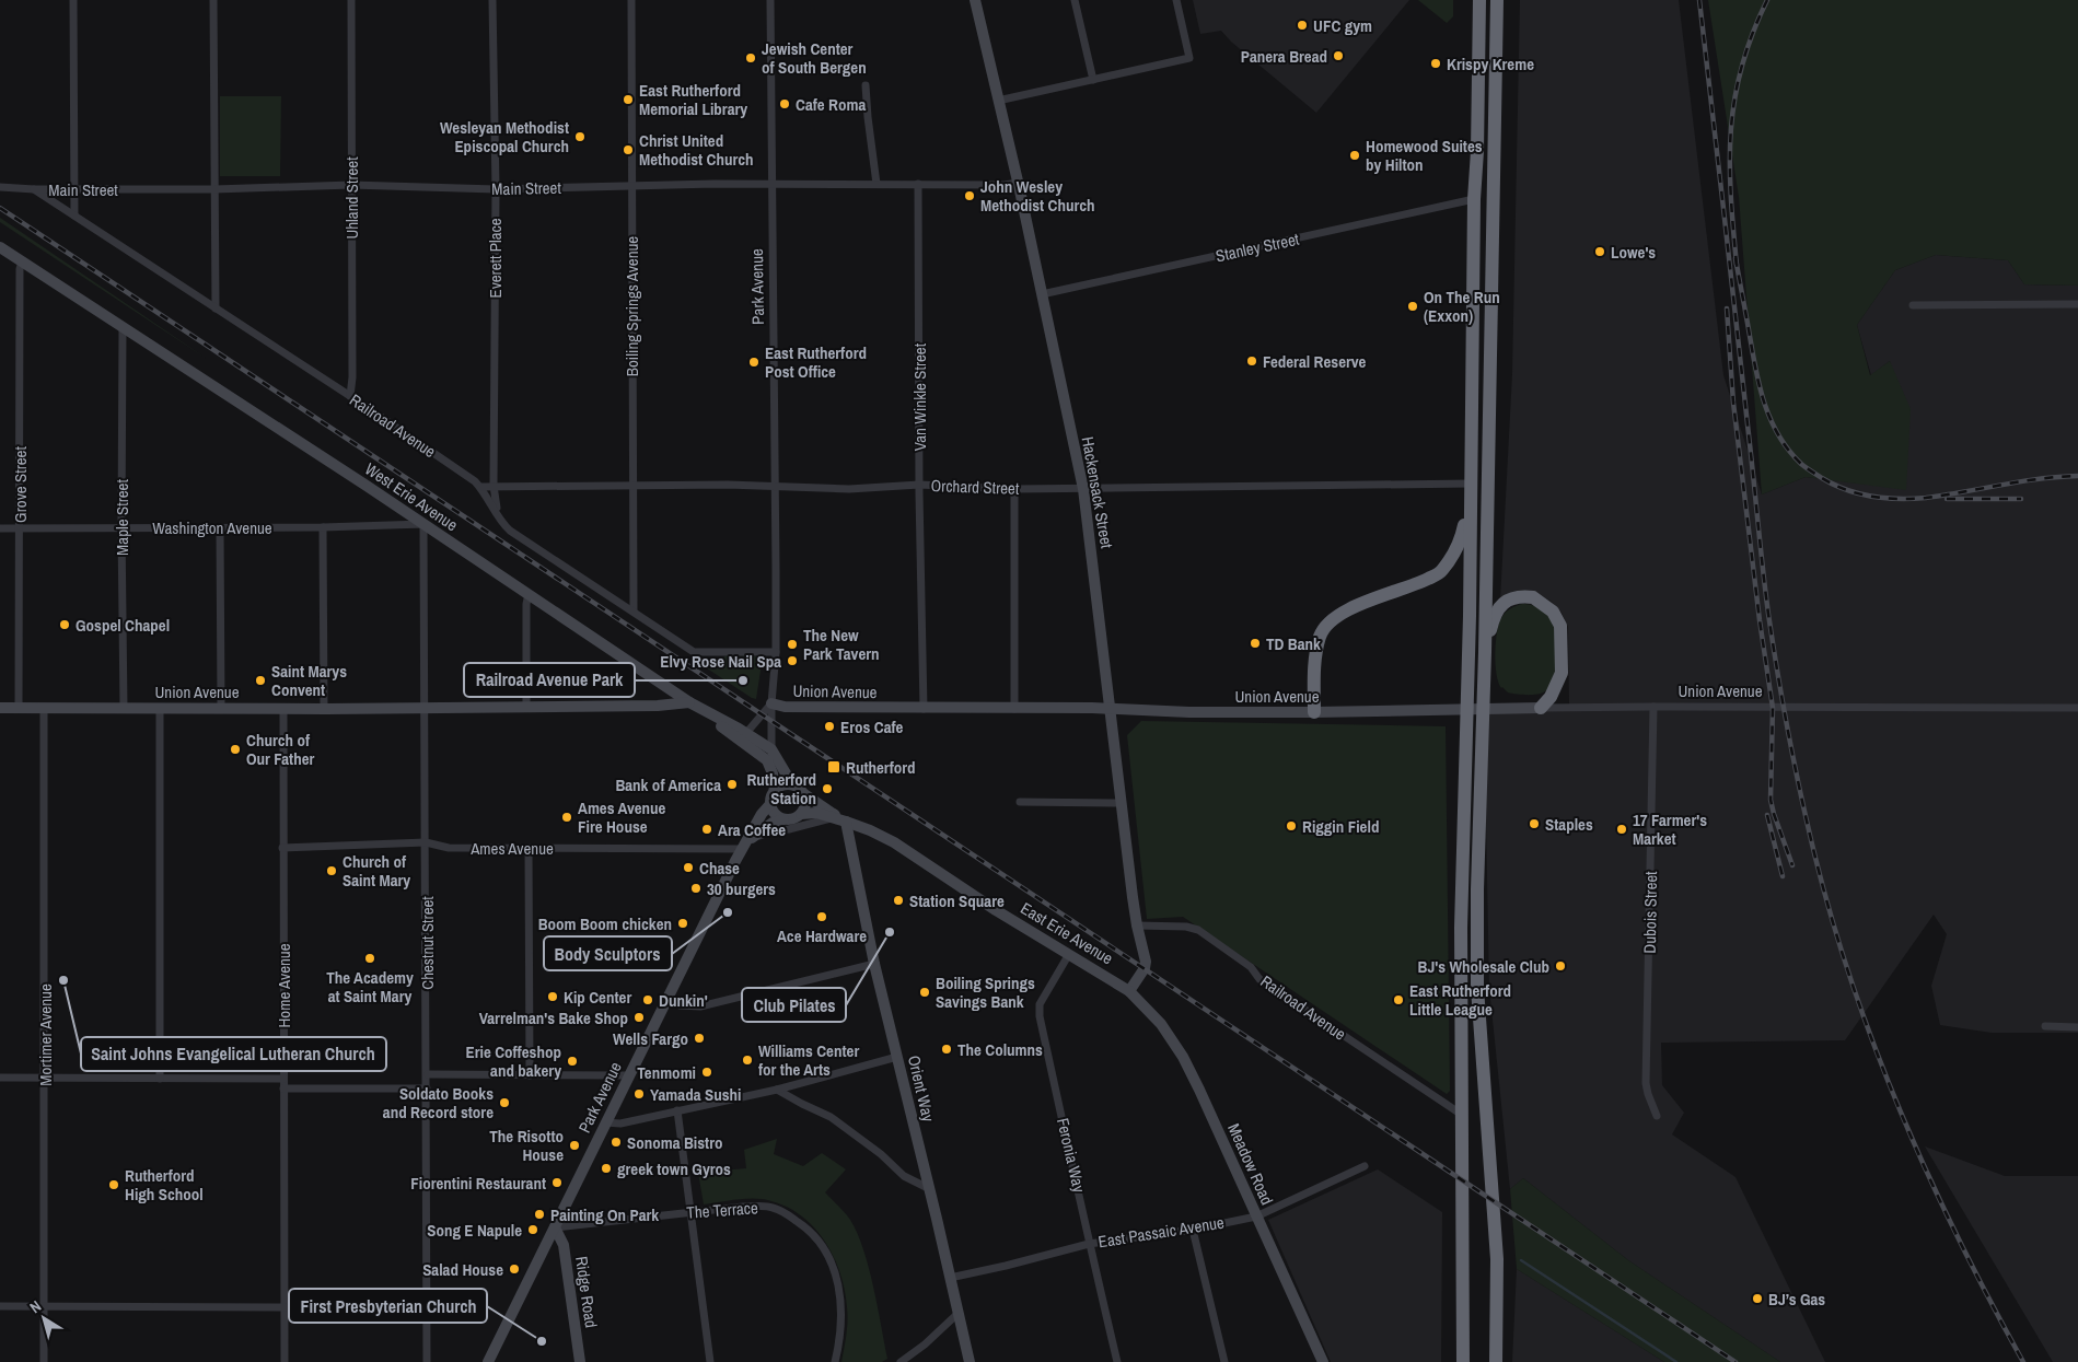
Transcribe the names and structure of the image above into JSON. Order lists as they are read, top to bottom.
{
  "streets": {
    "street": [
      "Main Street",
      "Uhland Street",
      "Stanley Street",
      "Everett Place",
      "Park Avenue",
      "Boiling Springs Avenue",
      "Van Winkle Street",
      "Railroad Avenue",
      "Grove Street",
      "Orchard Street",
      "Hackensack Street",
      "West Erie Avenue",
      "Maple Street",
      "Washington Avenue",
      "Union Avenue",
      "Ames Avenue",
      "Dubois Street",
      "East Erie Avenue",
      "Chestnut Street",
      "Home Avenue",
      "Mortimer Avenue",
      "Orient Way",
      "Feronia Way",
      "Meadow Road",
      "The Terrace",
      "East Passaic Avenue",
      "Ridge Road"
    ]
  },
  "crossings": [
    ["Main Street", "Uhland Street"],
    ["Main Street", "Everett Place"],
    ["Main Street", "Park Avenue"],
    ["Main Street", "Boiling Springs Avenue"],
    ["Main Street", "Van Winkle Street"],
    ["Main Street", "Railroad Avenue"],
    ["Main Street", "Hackensack Street"],
    ["Uhland Street", "Railroad Avenue"],
    ["Stanley Street", "Hackensack Street"],
    ["Everett Place", "Railroad Avenue"],
    ["Everett Place", "Orchard Street"],
    ["Park Avenue", "Railroad Avenue"],
    ["Park Avenue", "Orchard Street"],
    ["Park Avenue", "West Erie Avenue"],
    ["Park Avenue", "Union Avenue"],
    ["Park Avenue", "Ames Avenue"],
    ["Park Avenue", "East Erie Avenue"],
    ["Park Avenue", "The Terrace"],
    ["Park Avenue", "Ridge Road"],
    ["Boiling Springs Avenue", "Railroad Avenue"],
    ["Boiling Springs Avenue", "Orchard Street"],
    ["Van Winkle Street", "Orchard Street"],
    ["Van Winkle Street", "Union Avenue"],
    ["Railroad Avenue", "Orchard Street"],
    ["Railroad Avenue", "Hackensack Street"],
    ["Grove Street", "West Erie Avenue"],
    ["Grove Street", "Washington Avenue"],
    ["Grove Street", "Union Avenue"],
    ["Orchard Street", "Hackensack Street"],
    ["Hackensack Street", "Union Avenue"],
    ["Hackensack Street", "East Erie Avenue"],
    ["Hackensack Street", "Meadow Road"],
    ["West Erie Avenue", "Maple Street"],
    ["West Erie Avenue", "Washington Avenue"],
    ["West Erie Avenue", "Union Avenue"],
    ["West Erie Avenue", "East Erie Avenue"],
    ["West Erie Avenue", "Chestnut Street"],
    ["Maple Street", "Washington Avenue"],
    ["Maple Street", "Union Avenue"],
    ["Washington Avenue", "Chestnut Street"],
    ["Union Avenue", "Dubois Street"],
    ["Union Avenue", "Chestnut Street"],
    ["Union Avenue", "Home Avenue"],
    ["Union Avenue", "Mortimer Avenue"],
    ["Ames Avenue", "Chestnut Street"],
    ["Ames Avenue", "Home Avenue"],
    ["East Erie Avenue", "Orient Way"],
    ["East Erie Avenue", "Feronia Way"],
    ["East Erie Avenue", "Meadow Road"],
    ["Orient Way", "East Passaic Avenue"],
    ["Feronia Way", "East Passaic Avenue"],
    ["Meadow Road", "East Passaic Avenue"],
    ["The Terrace", "Ridge Road"]
  ],
  "places": {
    "other": [
      "UFC gym",
      "Panera Bread",
      "Jewish Center of South Bergen",
      "Krispy Kreme",
      "East Rutherford Memorial Library",
      "Cafe Roma",
      "Wesleyan Methodist Episcopal Church",
      "Christ United Methodist Church",
      "Homewood Suites by Hilton",
      "John Wesley Methodist Church",
      "Lowe's",
      "On The Run (Exxon)",
      "Federal Reserve",
      "East Rutherford Post Office",
      "Gospel Chapel",
      "TD Bank",
      "The New Park Tavern",
      "Elvy Rose Nail Spa",
      "Saint Marys Convent",
      "Railroad Avenue Park",
      "Eros Cafe",
      "Church of Our Father",
      "Bank of America",
      "Rutherford Station",
      "Ames Avenue Fire House",
      "Staples",
      "Riggin Field",
      "Ara Coffee",
      "17 Farmer's Market",
      "Chase",
      "Church of Saint Mary",
      "30 burgers",
      "Station Square",
      "Body Sculptors",
      "Ace Hardware",
      "Boom Boom chicken",
      "Club Pilates",
      "The Academy at Saint Mary",
      "BJ's Wholesale Club",
      "Saint Johns Evangelical Lutheran Church",
      "Boiling Springs Savings Bank",
      "Kip Center",
      "Dunkin'",
      "East Rutherford Little League",
      "Varrelman's Bake Shop",
      "Wells Fargo",
      "The Columns",
      "Williams Center for the Arts",
      "Erie Coffeshop and bakery",
      "Tenmomi",
      "Yamada Sushi",
      "Soldato Books and Record store",
      "Sonoma Bistro",
      "The Risotto House",
      "greek town Gyros",
      "Fiorentini Restaurant",
      "Rutherford High School",
      "Painting On Park",
      "Song E Napule",
      "Salad House",
      "BJ’s Gas",
      "First Presbyterian Church"
    ],
    "transit": ["Rutherford"]
  },
  "north": "top left"
}
